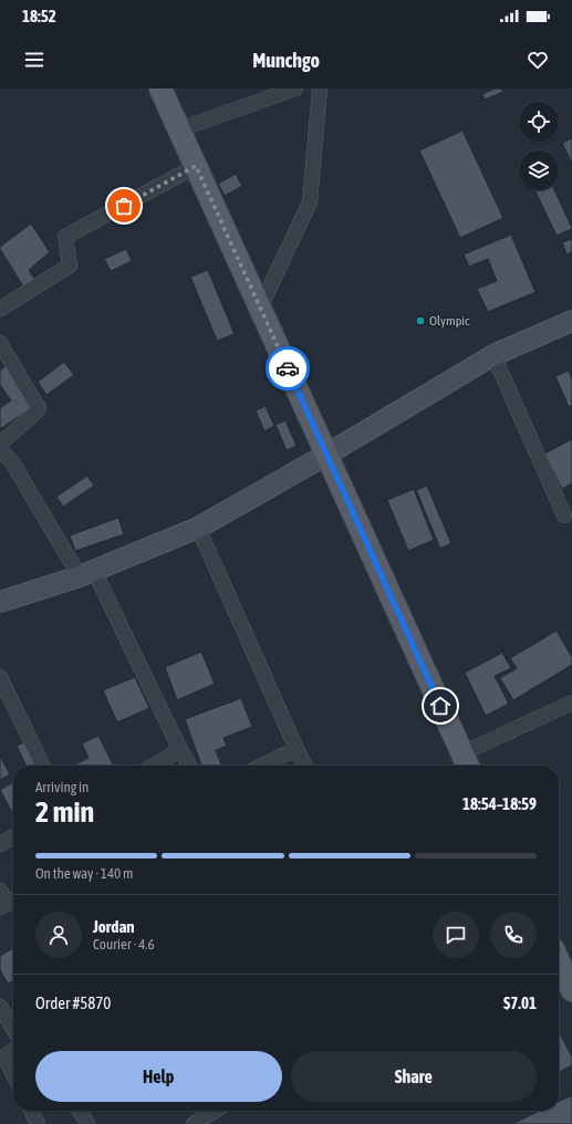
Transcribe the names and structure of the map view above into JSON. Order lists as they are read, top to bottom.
{
  "places": ["Olympic"],
  "page": {
    "status": "18:52",
    "header": "Munchgo",
    "heading": ["2 min", "Arriving in", "18:54–18:59"],
    "panel": [
      "Jordan",
      "Courier · 4.6",
      "Order #5870",
      "$7.01"
    ],
    "bar": "On the way · 140 m",
    "buttons": ["Help", "Share"]
  }
}
